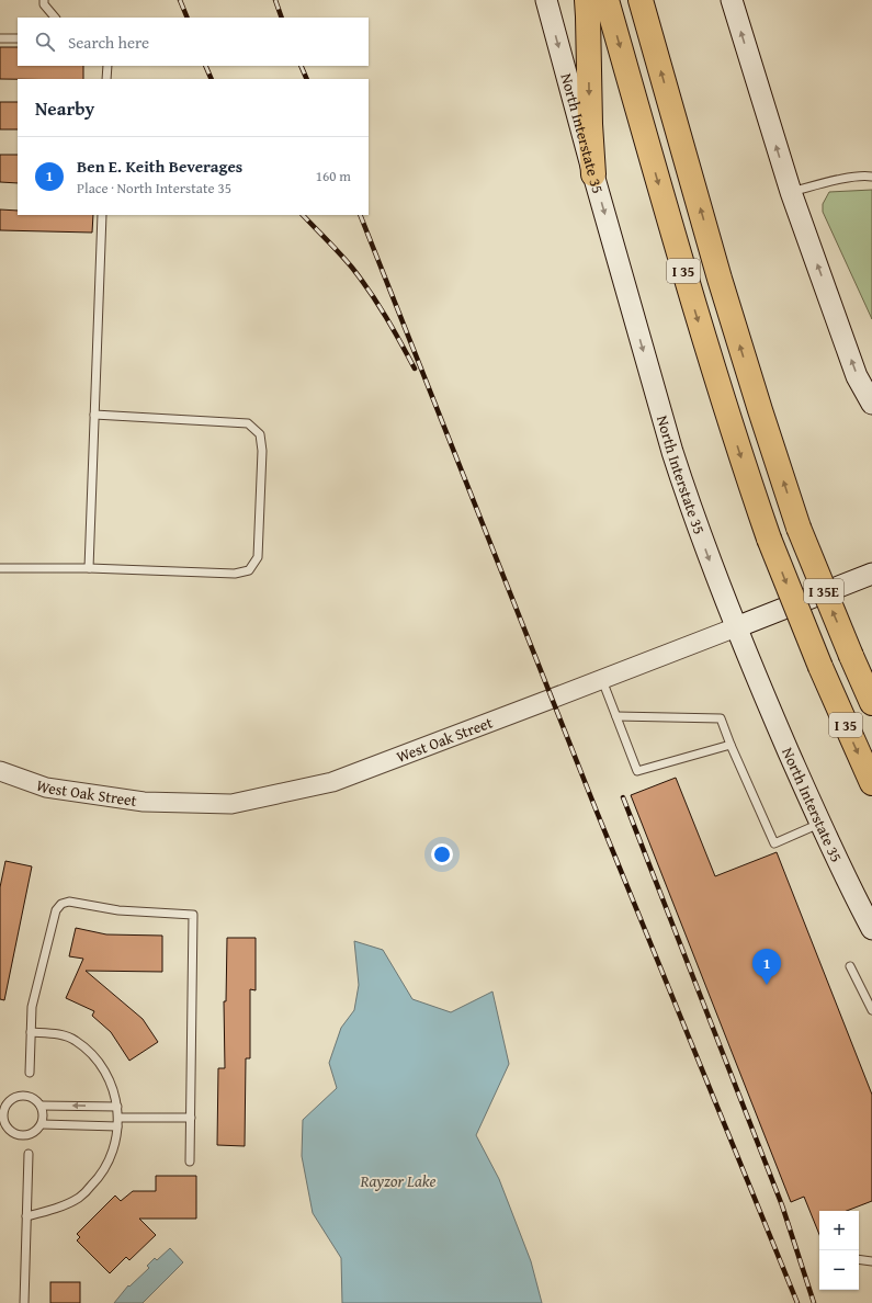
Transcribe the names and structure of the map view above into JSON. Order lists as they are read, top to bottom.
{
  "streets": {
    "highway": ["I 35", "I 35E"],
    "main road": ["North Interstate 35", "West Oak Street"]
  },
  "crossings": [
    ["North Interstate 35", "West Oak Street"]
  ],
  "water": ["Rayzor Lake"],
  "page": {
    "search": "Search here",
    "heading": "Nearby",
    "list": [
      {
        "mark": "1",
        "name": "Ben E. Keith Beverages",
        "note": "Place · North Interstate 35",
        "value": "160 m"
      }
    ],
    "pins": "1",
    "map_buttons": ["+", "−"]
  }
}
